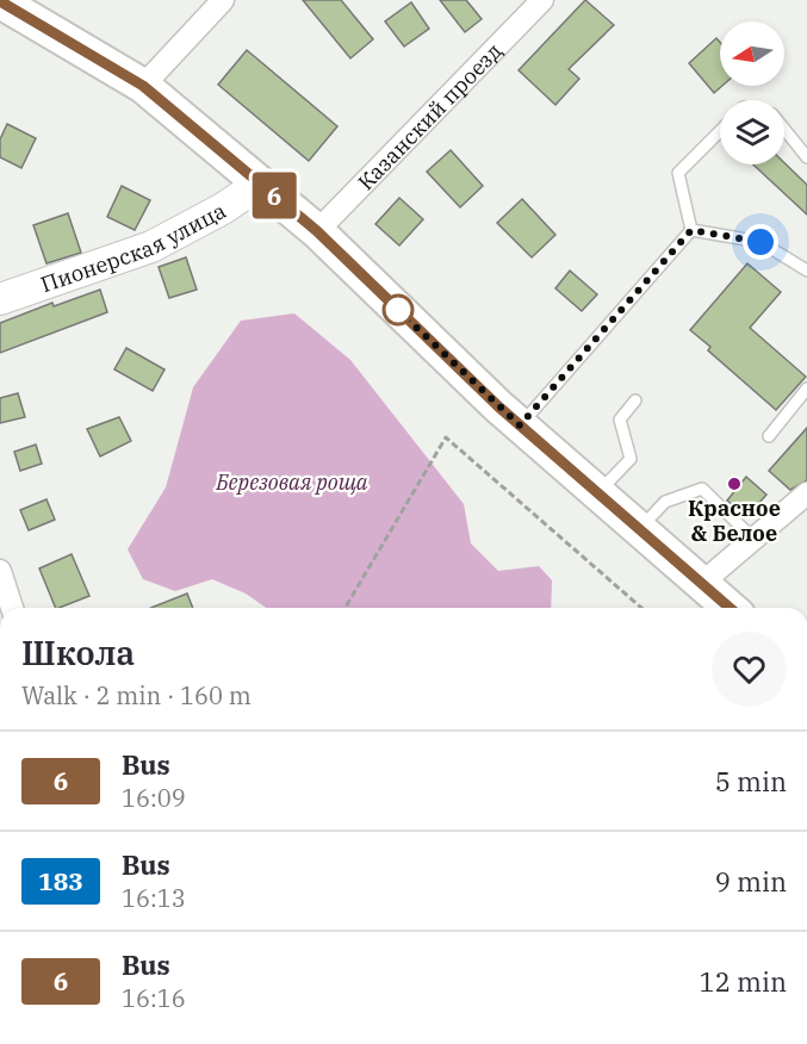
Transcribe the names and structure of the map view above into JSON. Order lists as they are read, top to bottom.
{
  "streets": {
    "street": ["Казанский проезд", "Пионерская улица"]
  },
  "parks": ["Березовая роща"],
  "places": ["Красное & Белое"],
  "lines": ["bus line 6"],
  "north": "left",
  "page": {
    "on_map": "6",
    "heading": ["Школа", "Walk · 2 min · 160 m"],
    "list": [
      {
        "mark": "6",
        "name": "Bus",
        "note": "16:09",
        "value": "5 min"
      },
      {
        "mark": "183",
        "name": "Bus",
        "note": "16:13",
        "value": "9 min"
      },
      {
        "mark": "6",
        "name": "Bus",
        "note": "16:16",
        "value": "12 min"
      }
    ]
  }
}
